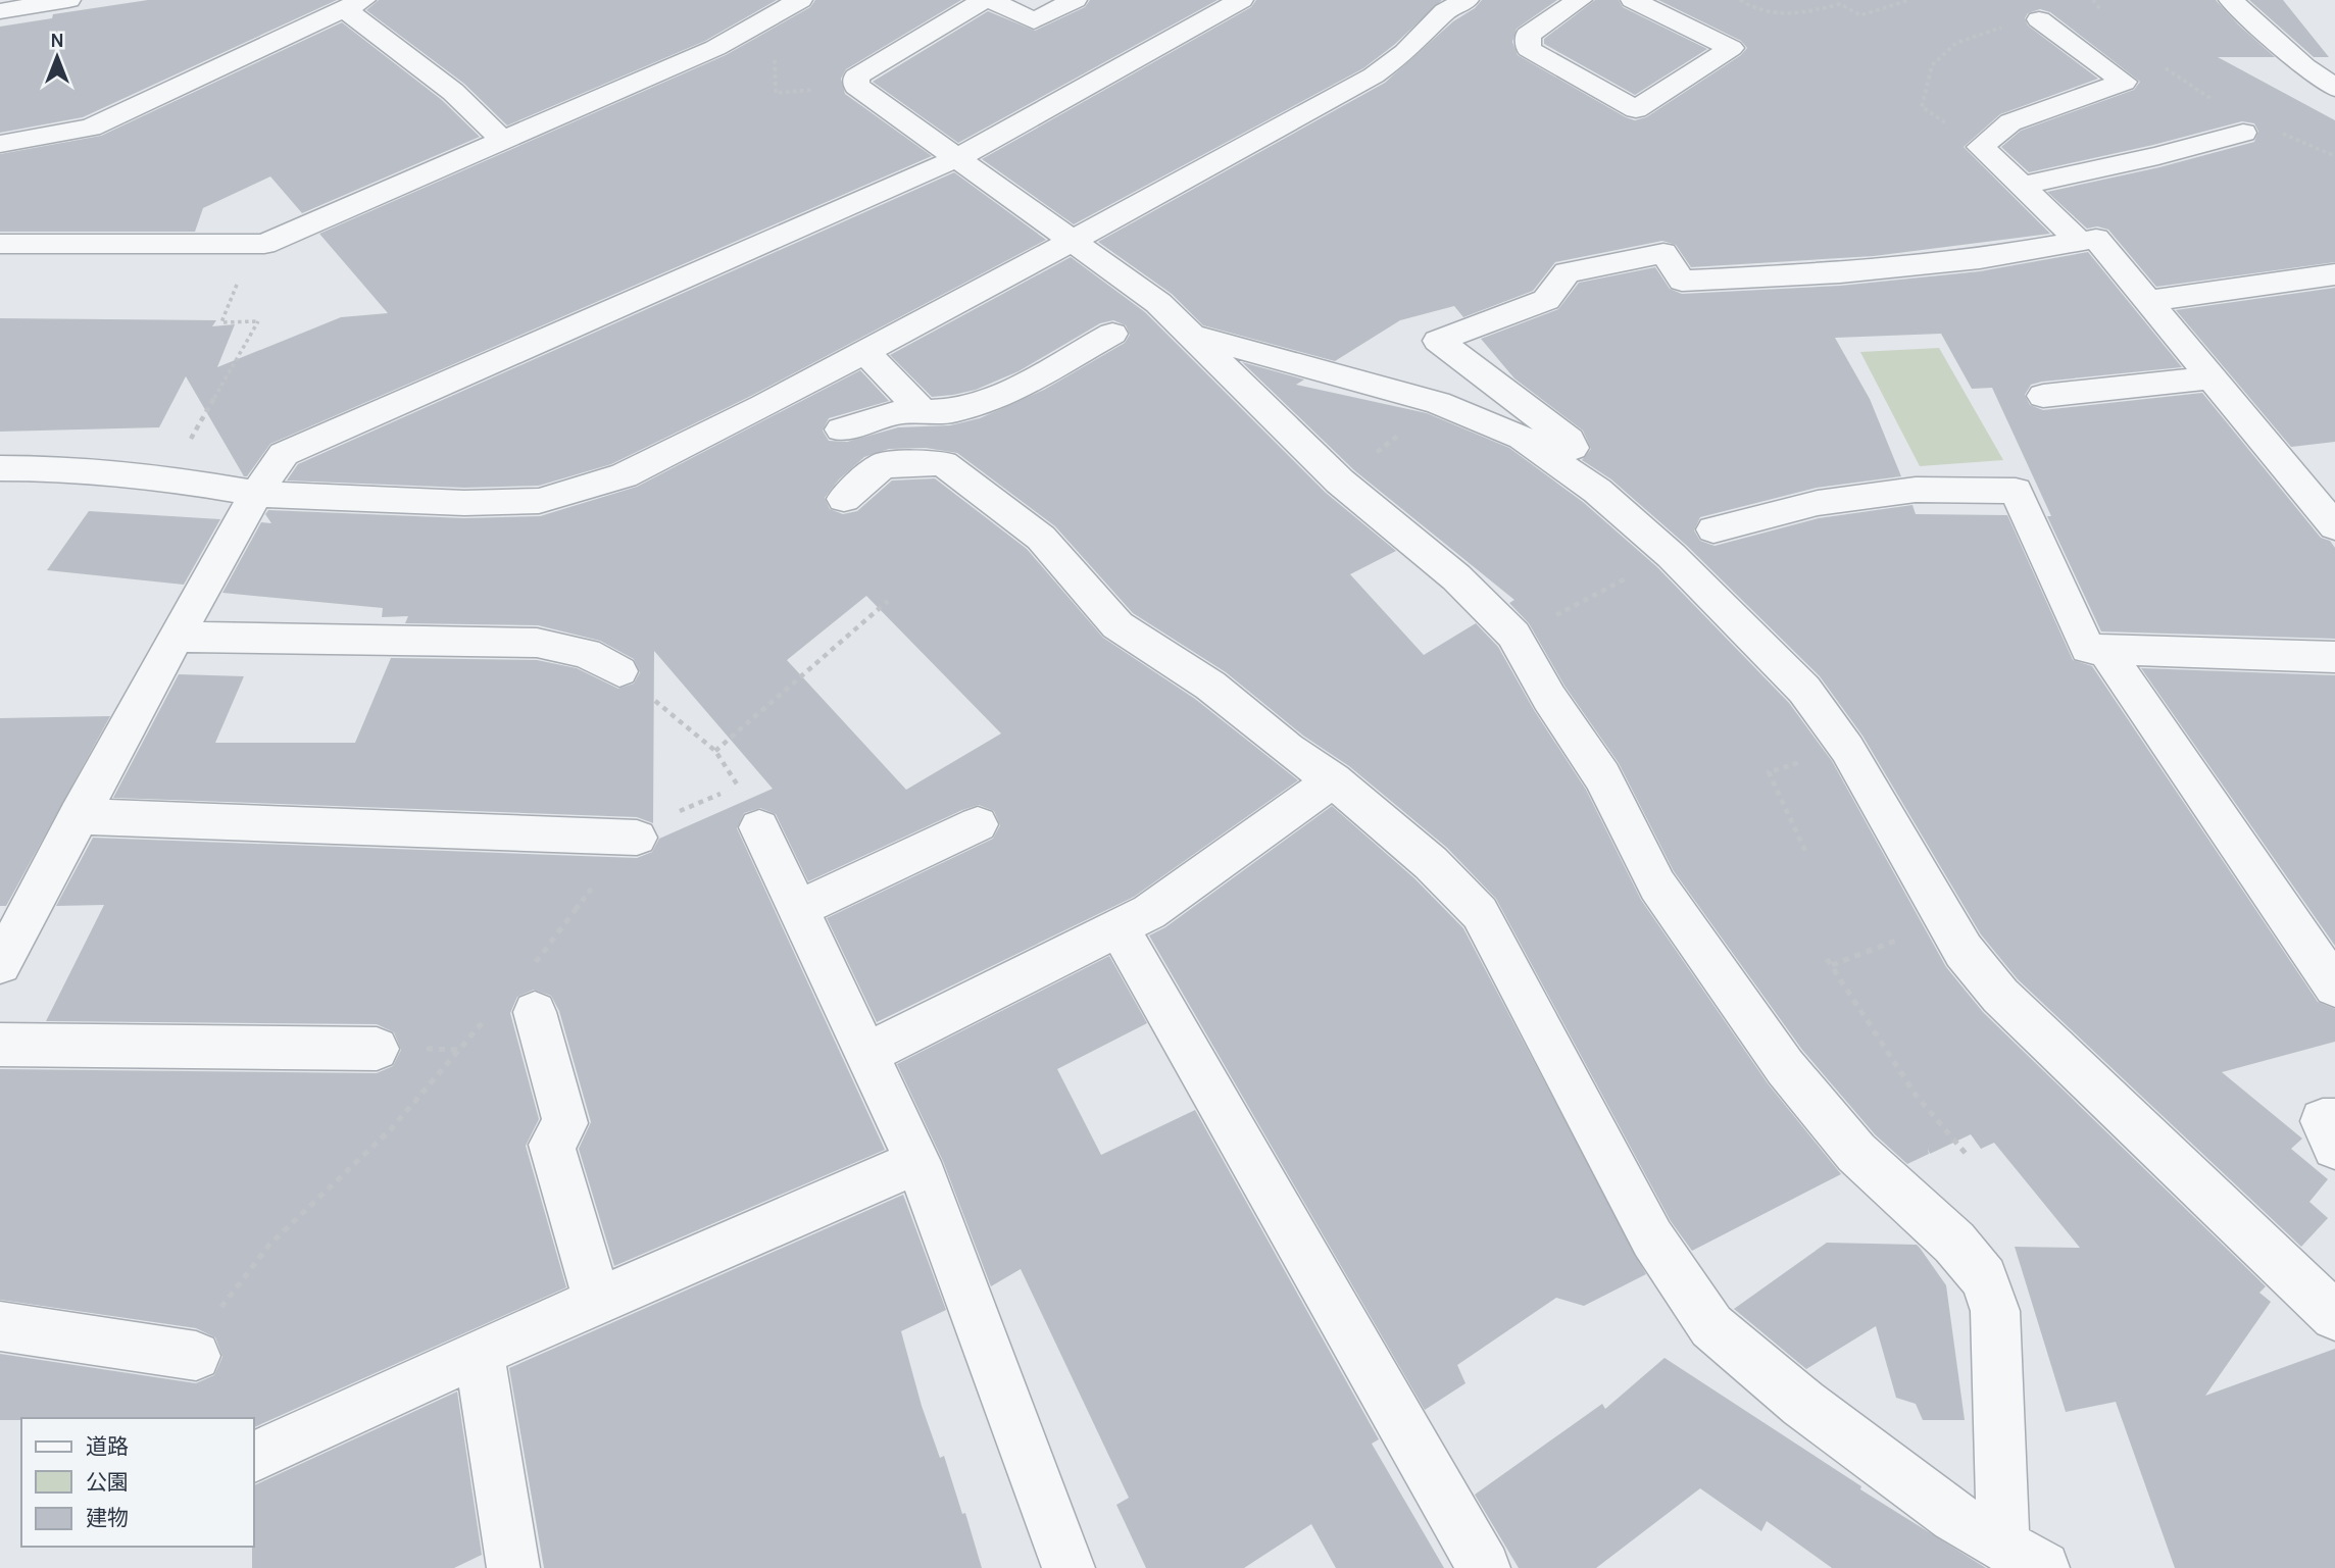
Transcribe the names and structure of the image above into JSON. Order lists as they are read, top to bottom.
{
  "legend": ["道路", "公園", "建物"],
  "north": "top"
}
